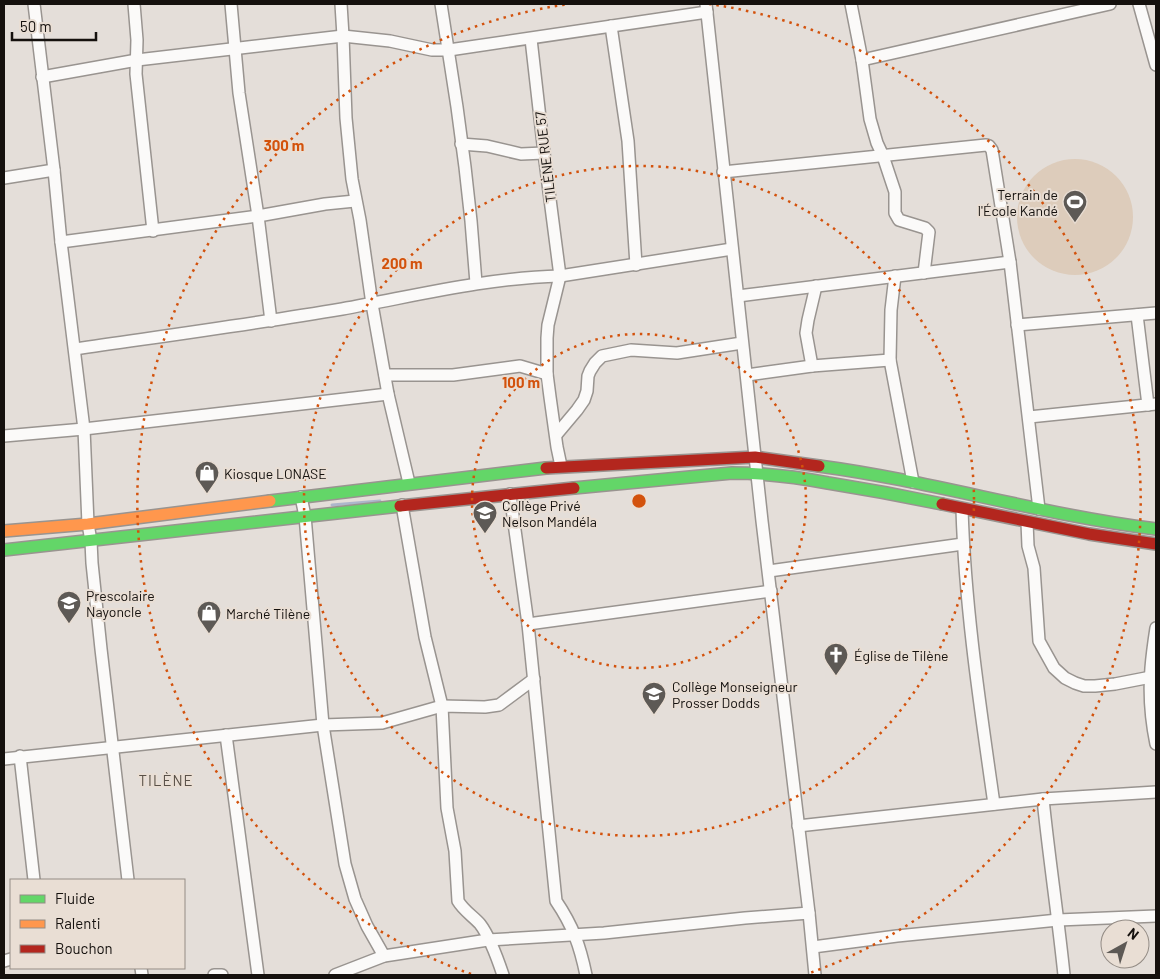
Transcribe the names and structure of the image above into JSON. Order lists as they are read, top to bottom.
{
  "streets": {
    "street": ["TILÈNE RUE 57"]
  },
  "districts": ["TILÈNE"],
  "places": {
    "sports": ["Terrain de l'École Kandé"],
    "shop": ["Kiosque LONASE", "Marché Tilène"],
    "school or university": ["Collège Privé Nelson Mandéla", "Prescolaire Nayoncle", "Collège Monseigneur Prosser Dodds"],
    "church": ["Église de Tilène"]
  },
  "legend": ["Fluide", "Ralenti", "Bouchon"],
  "scale_bar": "50 m",
  "north": "top right",
  "rings": ["300 m", "200 m", "100 m"]
}
